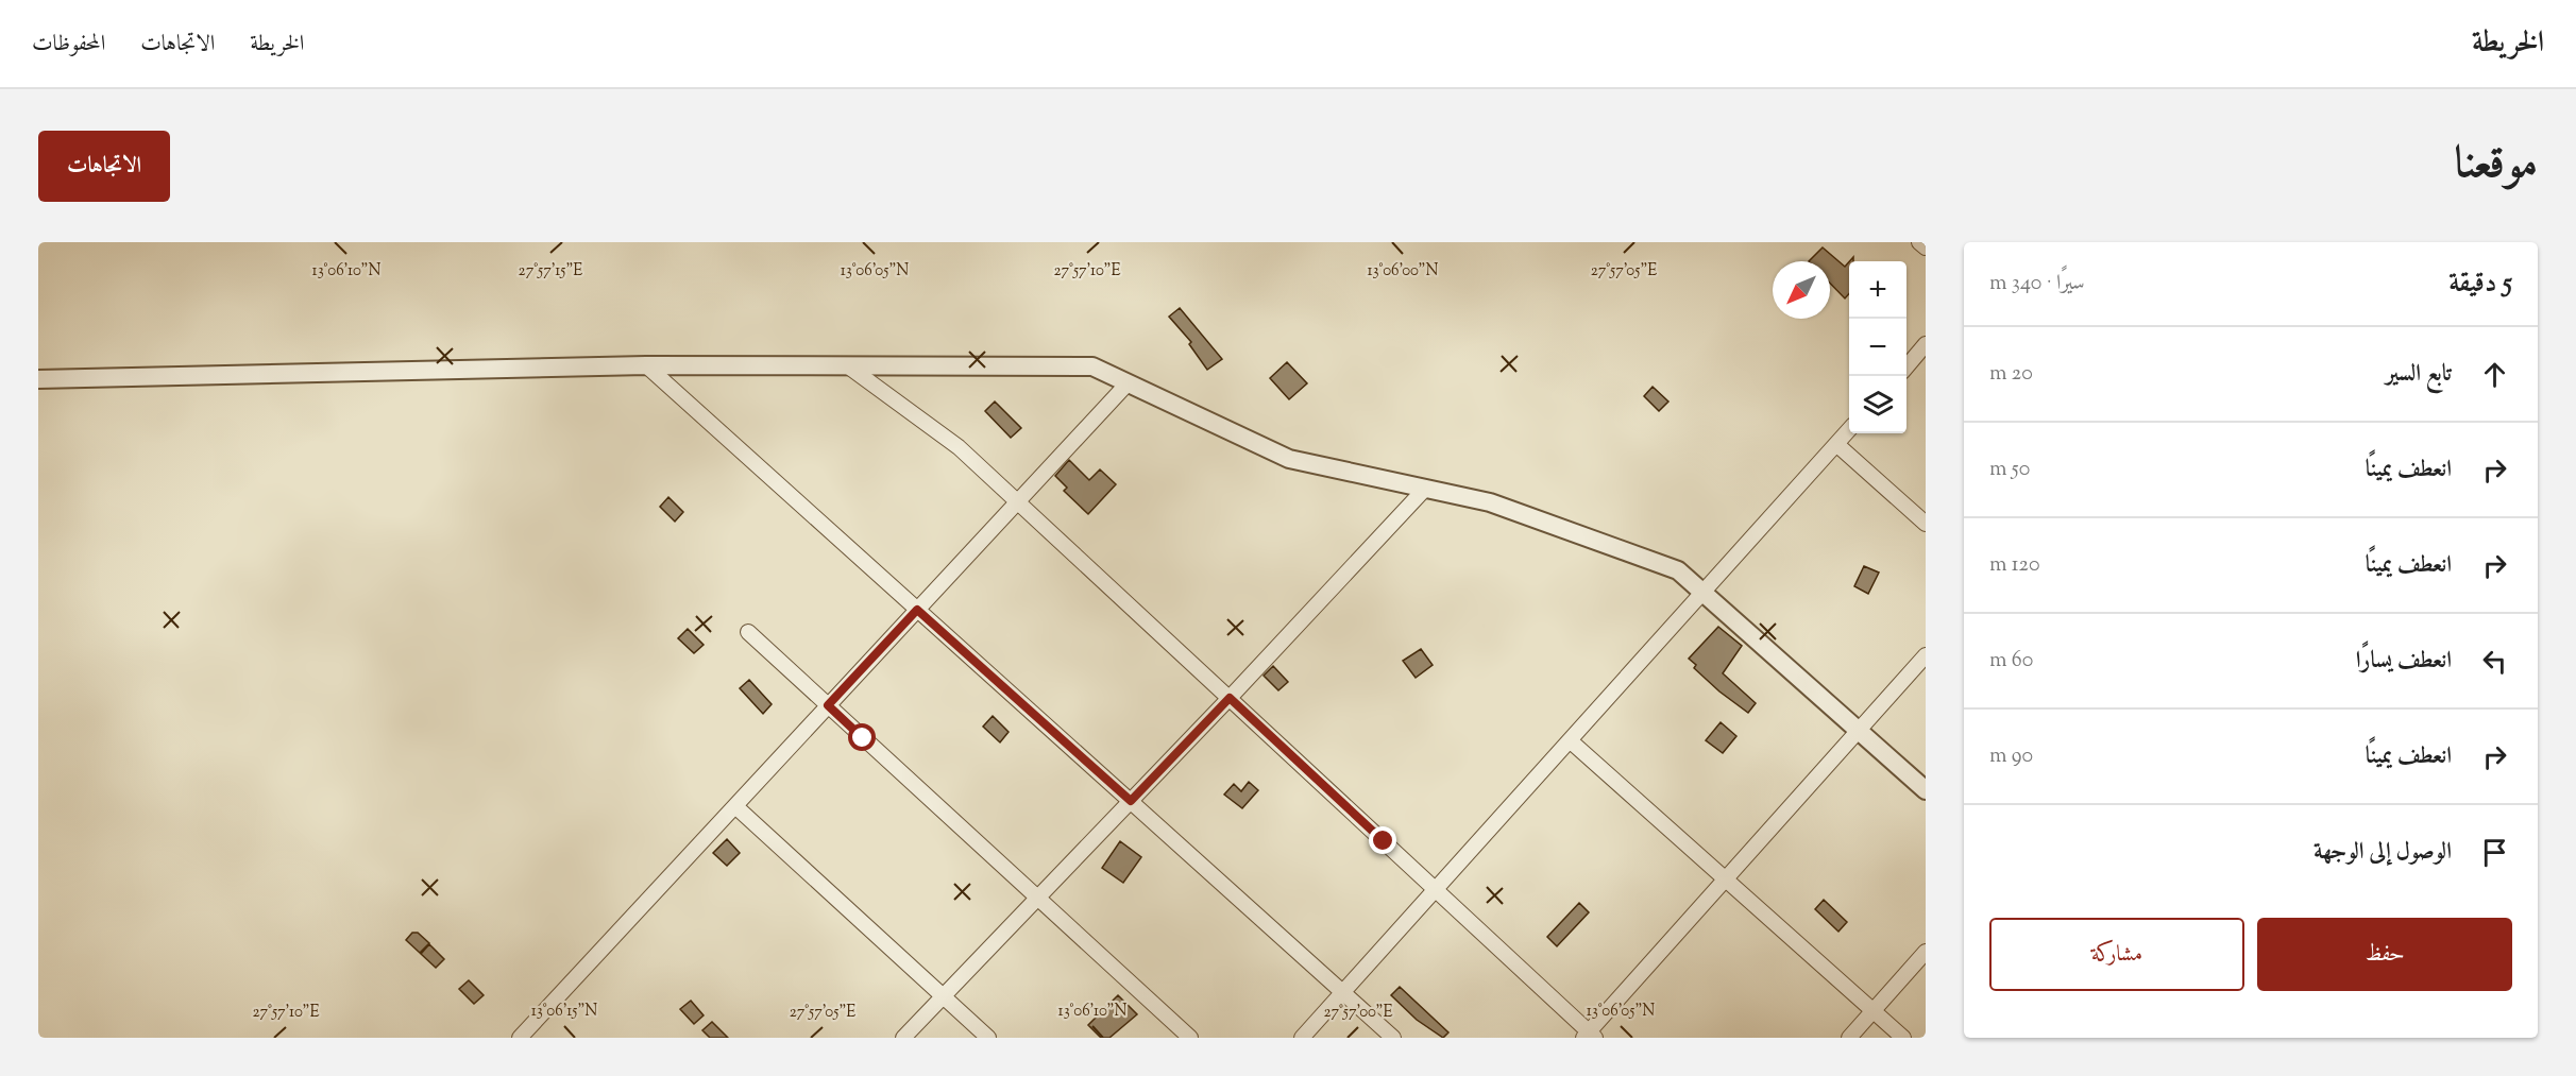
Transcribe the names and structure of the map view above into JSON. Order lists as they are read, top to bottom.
{
  "north": "bottom left",
  "page": {
    "header": "الخريطة",
    "nav": ["الخريطة", "الاتجاهات", "المحفوظات"],
    "title": "موقعنا",
    "buttons": [
      "الاتجاهات",
      ["حفظ", "مشاركة"]
    ],
    "heading": ["5 دقيقة", "سيرًا · 340 m"],
    "map_buttons": ["+", "−"],
    "list": [
      ["تابع السير", "20 m"],
      ["انعطف يمينًا", "50 m"],
      ["انعطف يمينًا", "120 m"],
      ["انعطف يسارًا", "60 m"],
      ["انعطف يمينًا", "90 m"],
      "الوصول إلى الوجهة"
    ]
  },
  "coordinates": [
    "27°57'15\"E",
    "27°57'10\"E",
    "27°57'05\"E",
    "13°06'10\"N",
    "13°06'05\"N",
    "13°06'00\"N",
    "13°06'15\"N",
    "27°57'00\"E"
  ]
}
